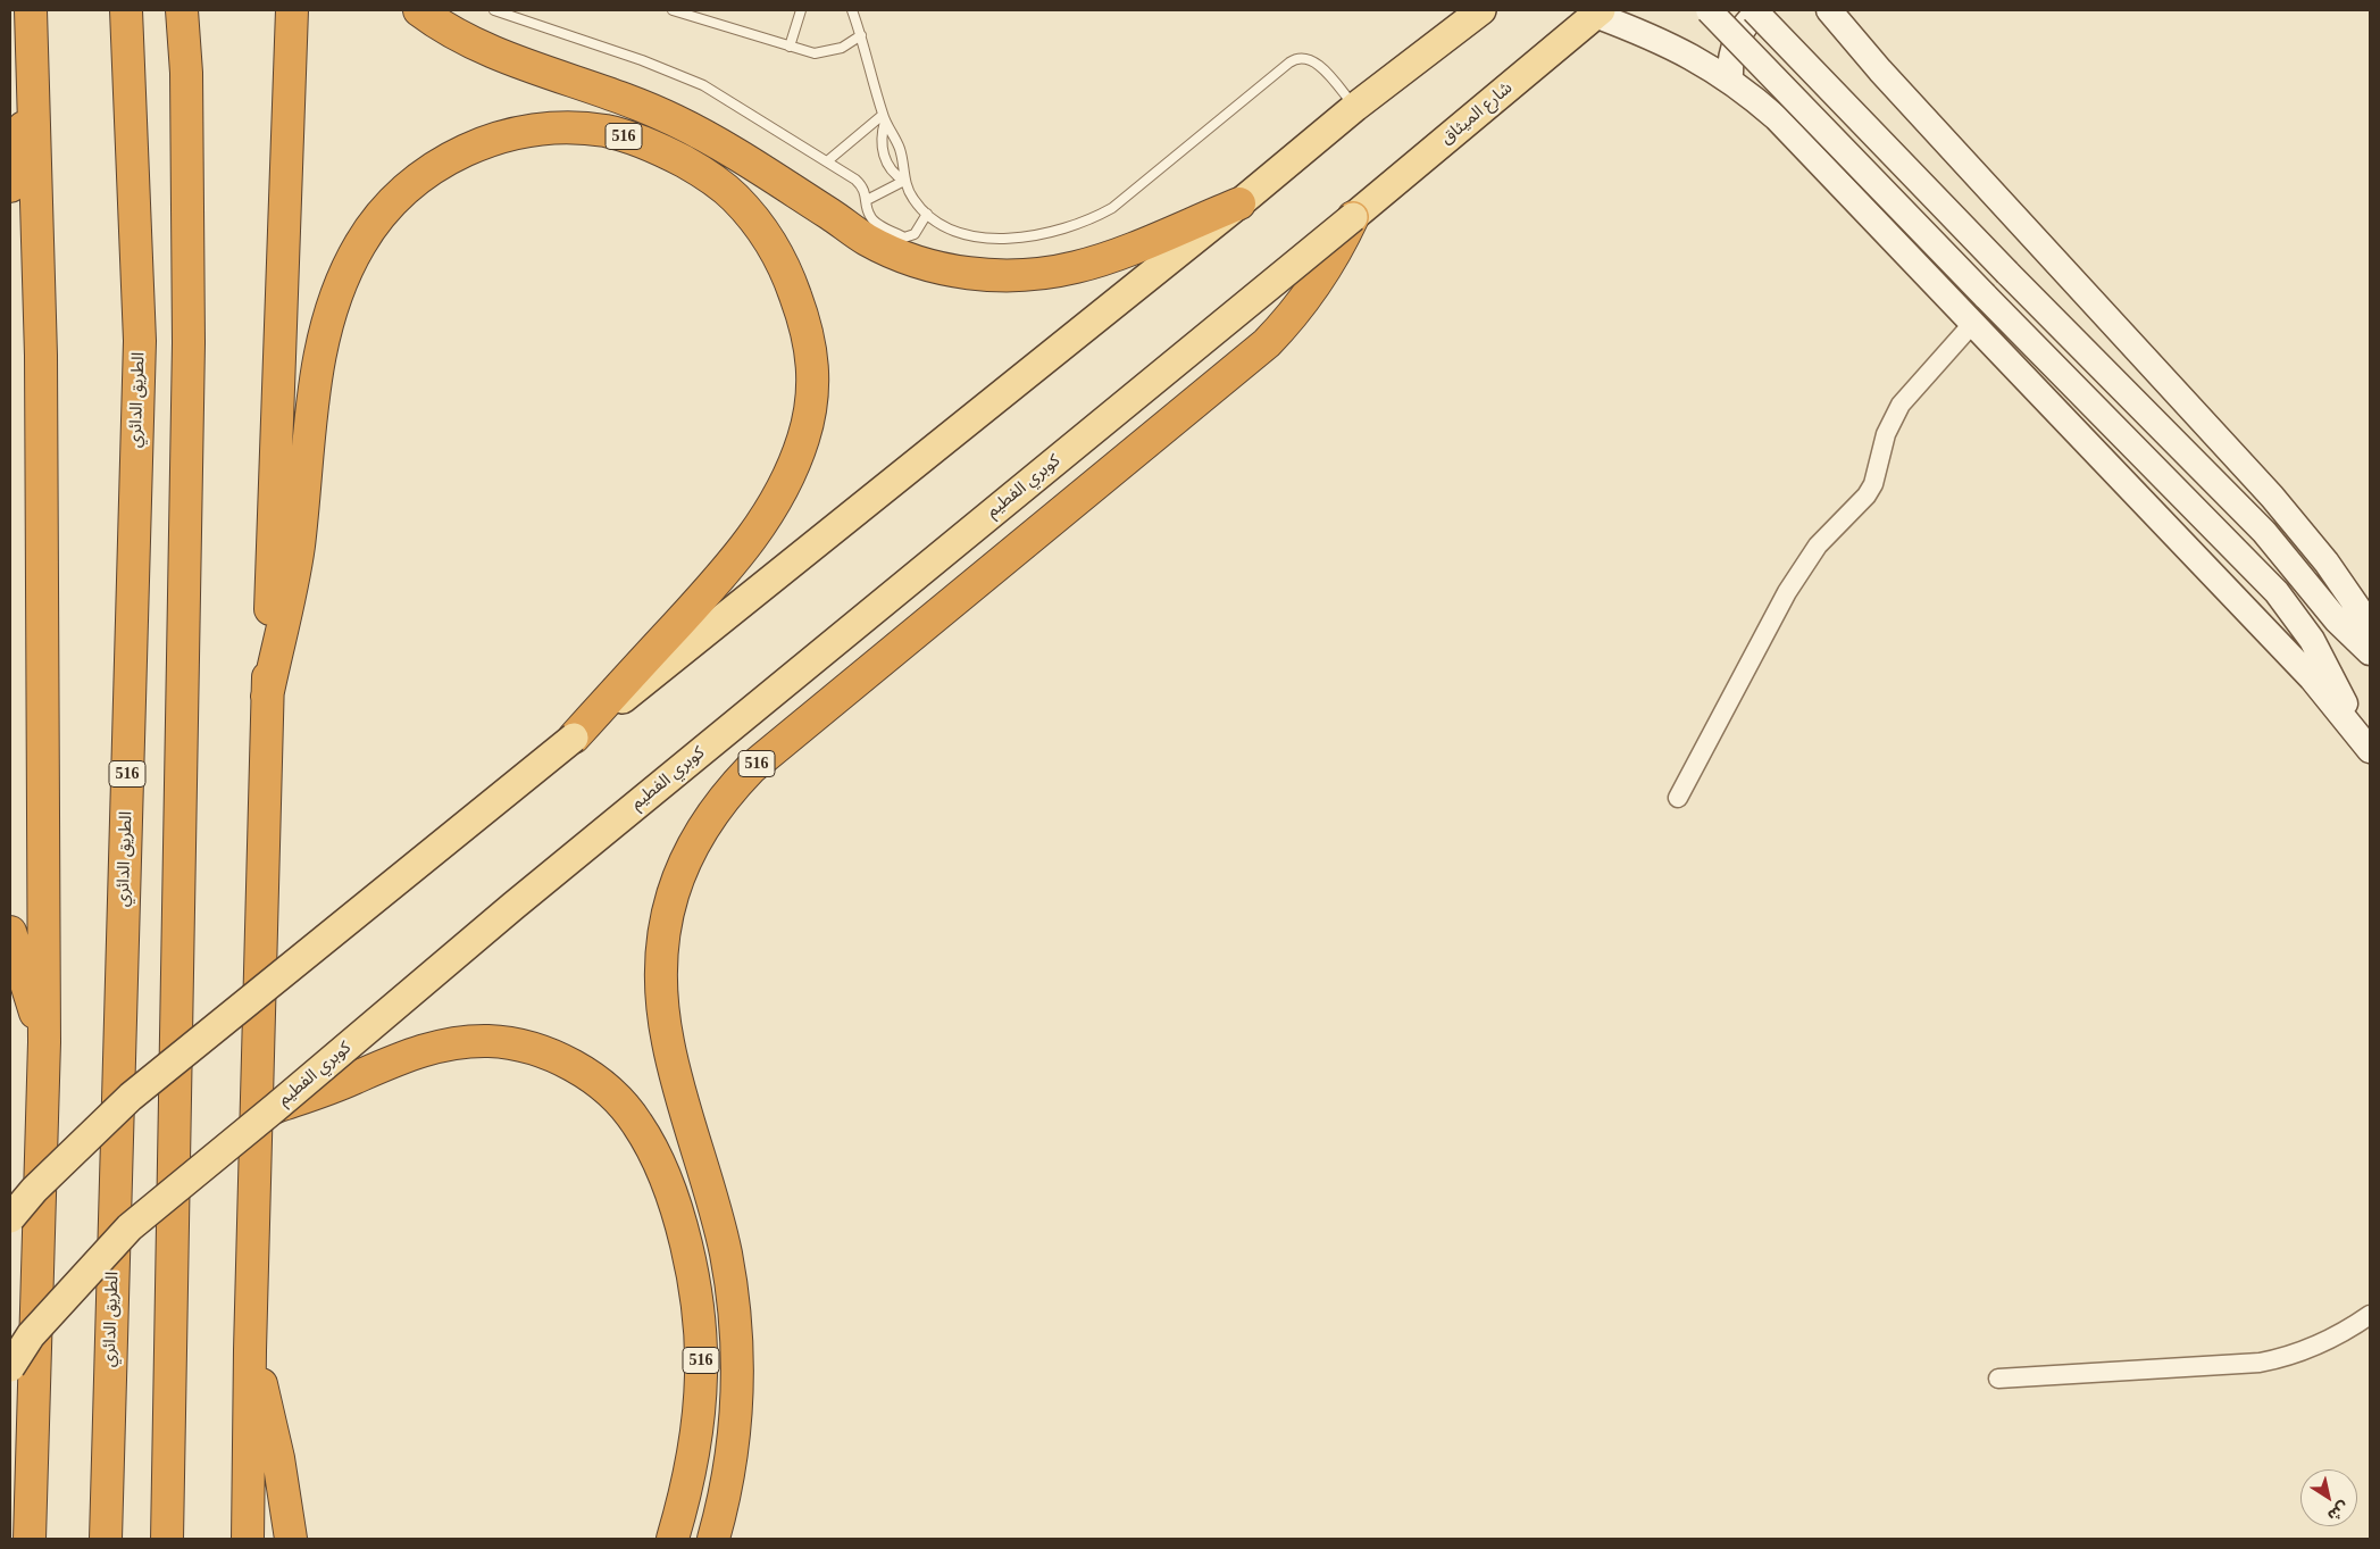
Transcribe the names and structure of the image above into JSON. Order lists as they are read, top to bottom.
{
  "streets": {
    "highway": ["516", "الطريق الدائري"],
    "main road": ["شارع الميثاق", "كوبري الفطيم"]
  },
  "crossings": [
    ["شارع الميثاق", "516"],
    ["شارع الميثاق", "كوبري الفطيم"],
    ["516", "كوبري الفطيم"]
  ],
  "north": "bottom right"
}
